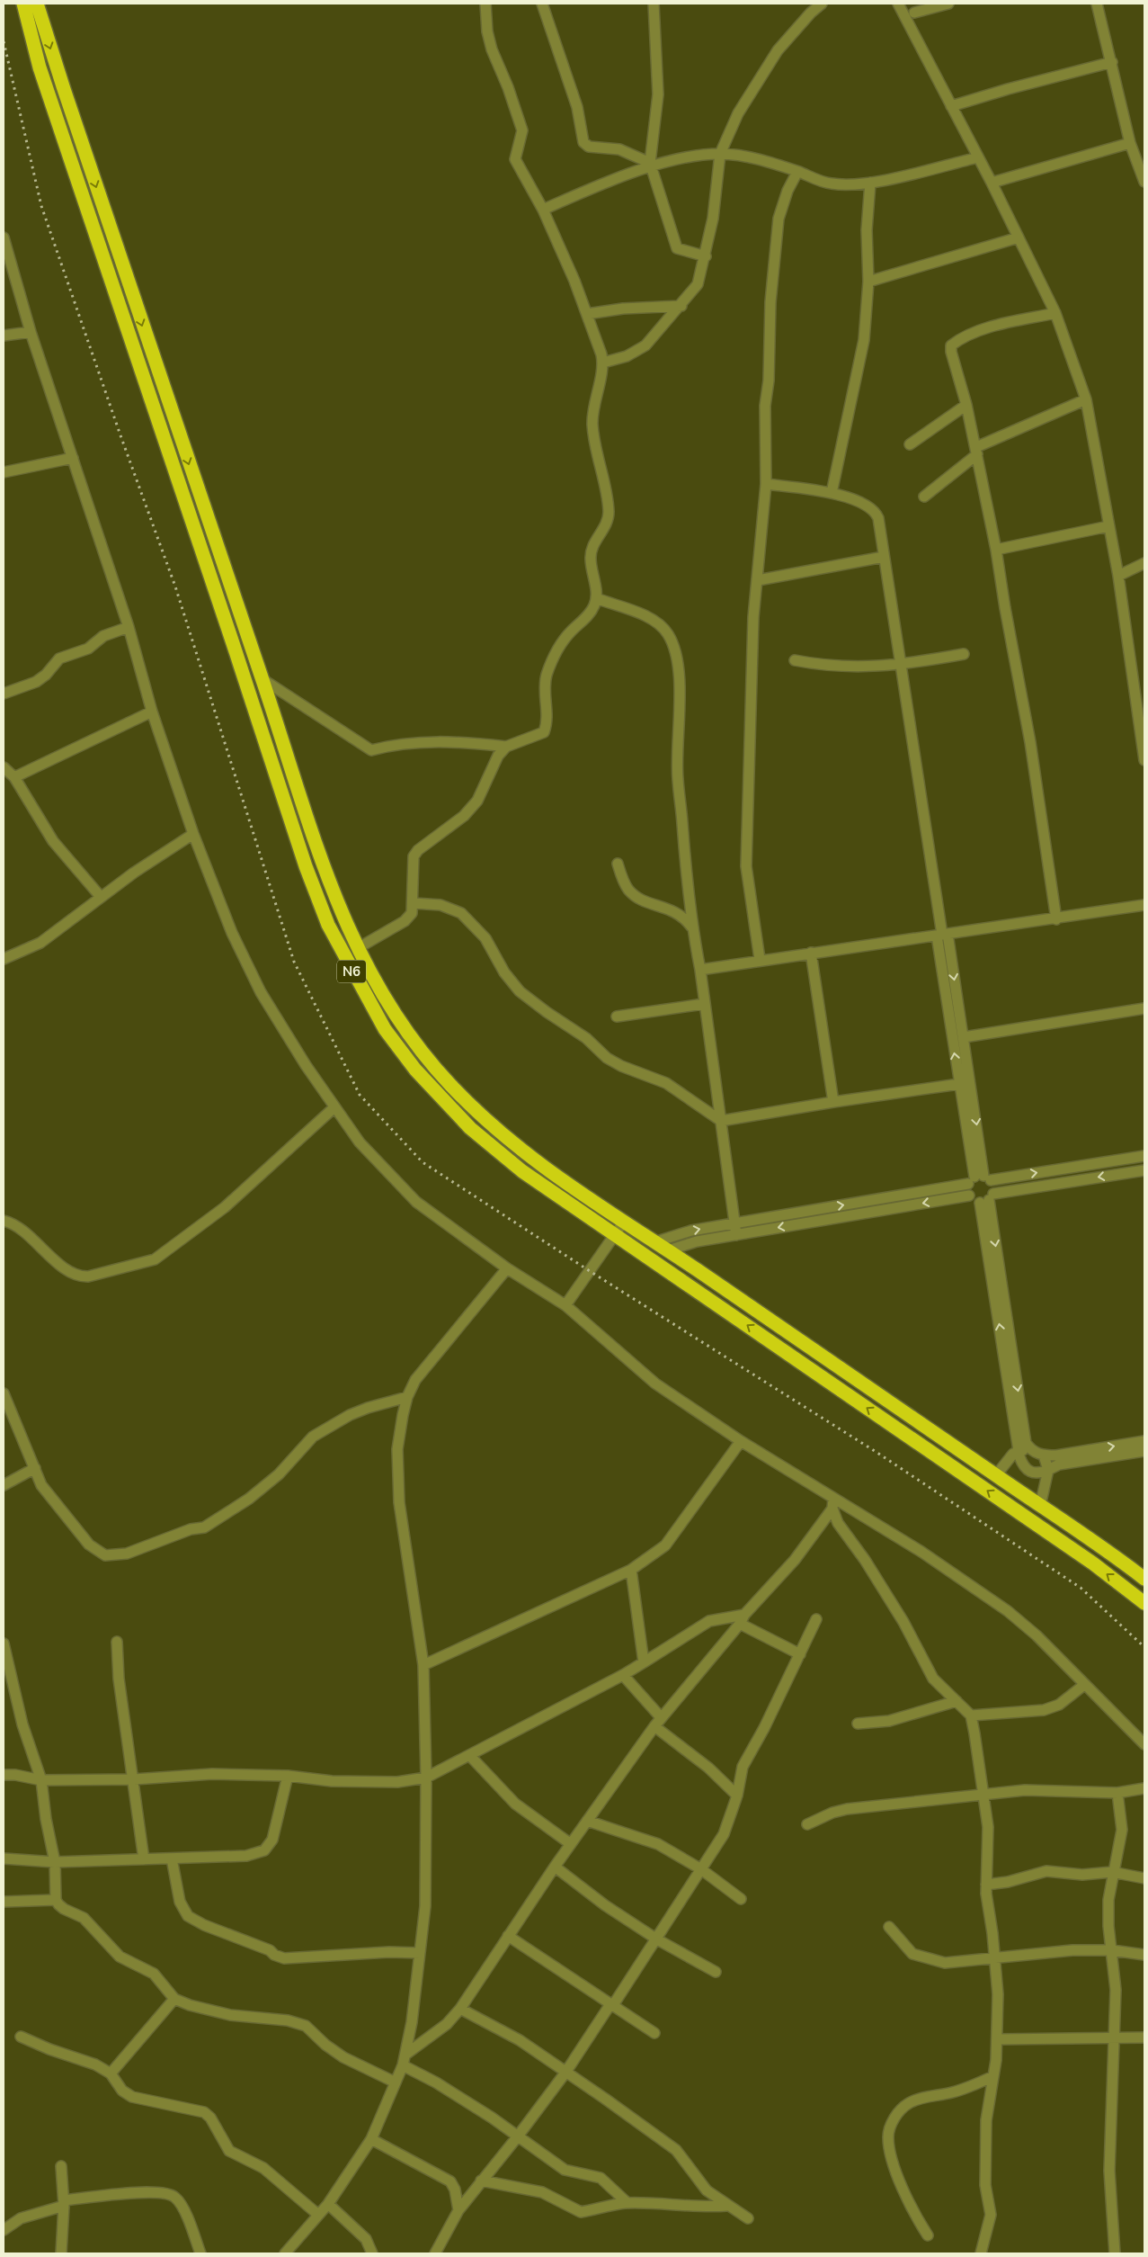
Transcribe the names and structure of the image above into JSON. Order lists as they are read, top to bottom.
{
  "streets": {
    "highway": ["N6"]
  }
}
